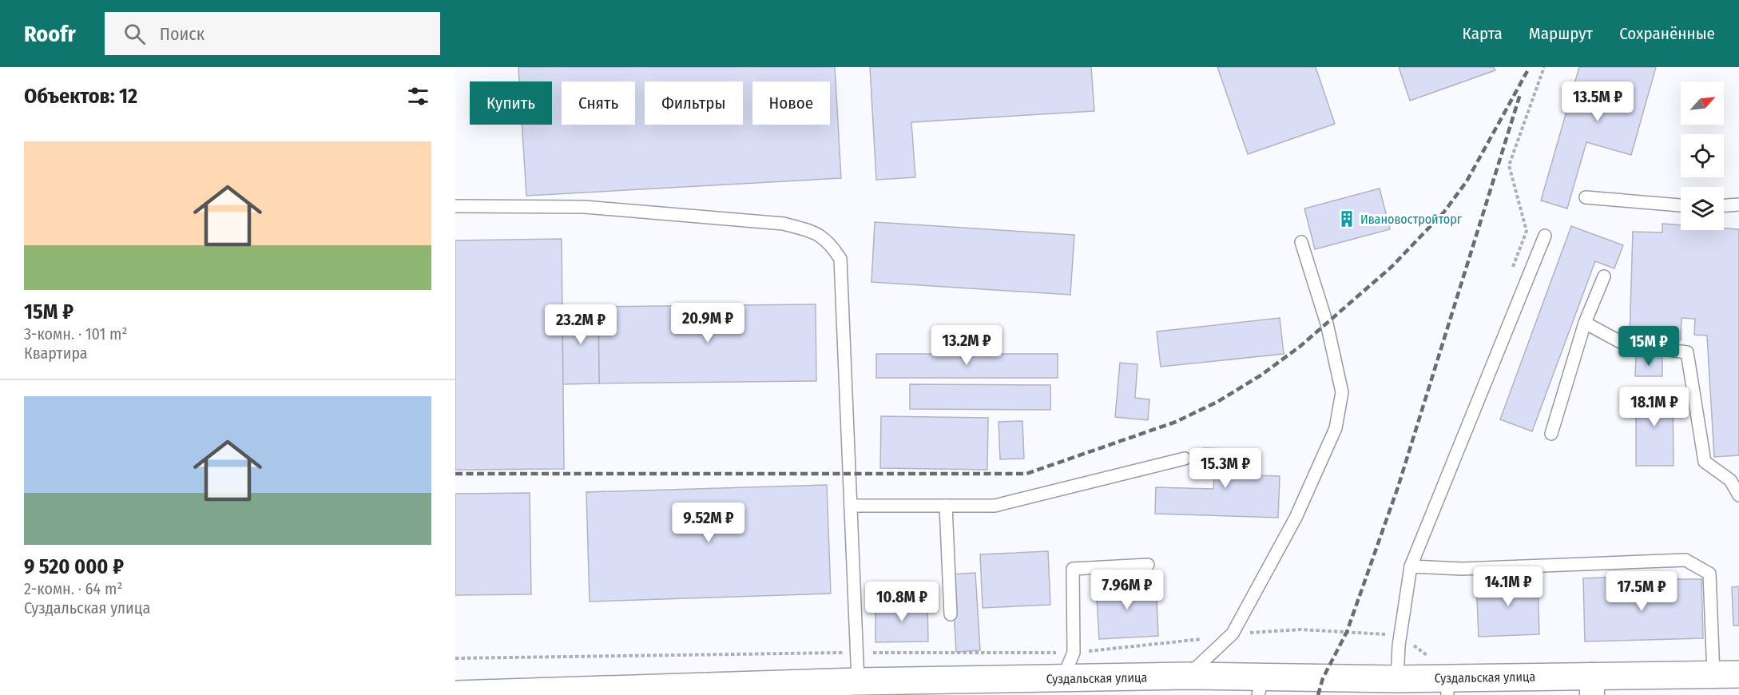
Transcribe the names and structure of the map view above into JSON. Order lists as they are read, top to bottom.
{
  "streets": {
    "main road": ["Суздальская улица"]
  },
  "places": {
    "building": ["Ивановостройторг"]
  },
  "north": "top right",
  "page": {
    "header": "Roofr",
    "search": "Поиск",
    "nav": ["Карта", "Маршрут", "Сохранённые"],
    "heading": "Объектов: 12",
    "price": [
      "13.5M ₽",
      "20.9M ₽",
      "23.2M ₽",
      "13.2M ₽",
      "15M ₽",
      "18.1M ₽",
      "15.3M ₽",
      "9.52M ₽",
      "14.1M ₽",
      "7.96M ₽",
      "17.5M ₽",
      "10.8M ₽"
    ],
    "chip": [
      "Купить",
      "Снять",
      "Фильтры",
      "Новое"
    ],
    "list": [
      {
        "name": "15M ₽",
        "note": "3-комн. · 101 m² · Квартира"
      },
      {
        "name": "9 520 000 ₽",
        "note": "2-комн. · 64 m² · Суздальская улица"
      }
    ]
  }
}
